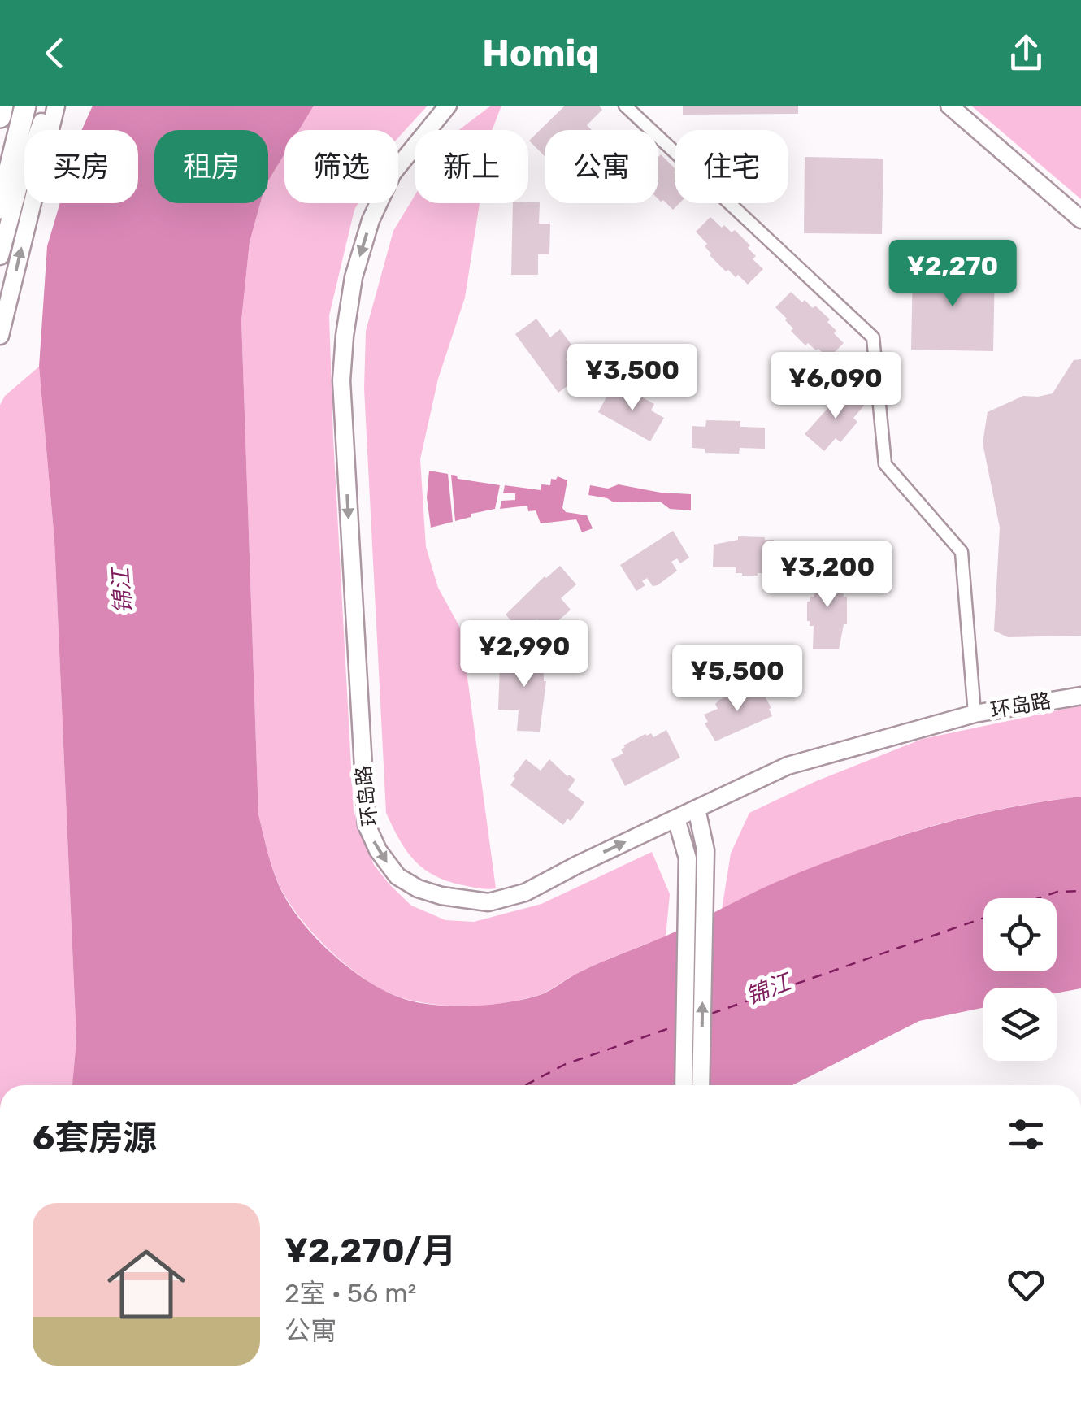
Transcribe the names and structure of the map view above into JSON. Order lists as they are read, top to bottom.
{
  "streets": {
    "street": ["环岛路"]
  },
  "water": ["锦江"],
  "page": {
    "header": "Homiq",
    "chip": [
      "买房",
      "租房",
      "筛选",
      "新上",
      "公寓",
      "住宅"
    ],
    "price": [
      "¥2,270",
      "¥3,500",
      "¥6,090",
      "¥3,200",
      "¥2,990",
      "¥5,500"
    ],
    "heading": "6套房源",
    "list": [
      {
        "name": "¥2,270/月",
        "note": "2室 · 56 m² · 公寓"
      }
    ]
  }
}
